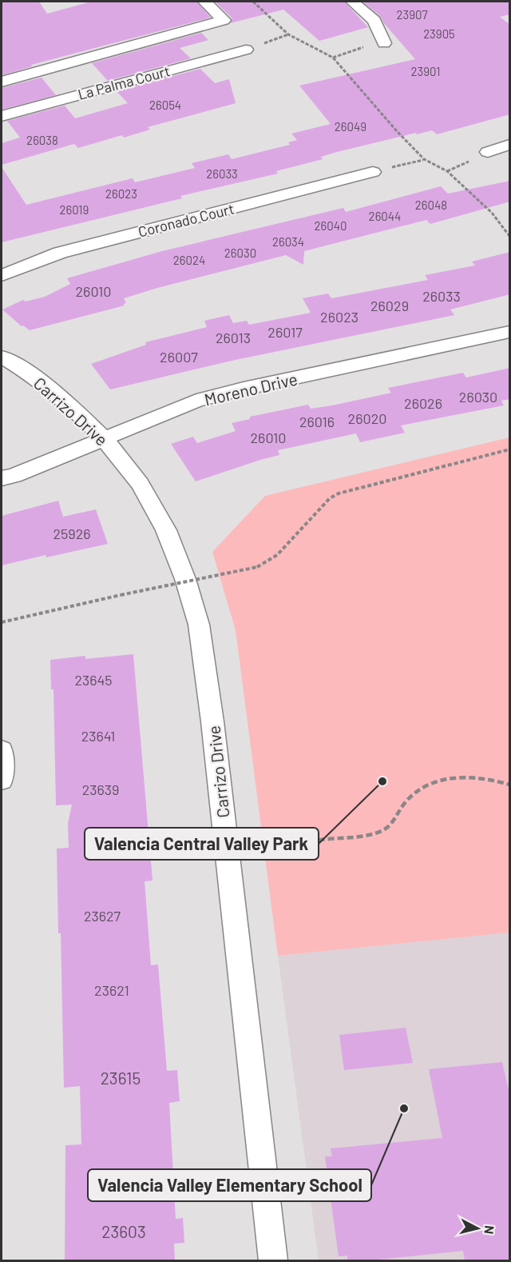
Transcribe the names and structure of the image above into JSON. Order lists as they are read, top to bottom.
{
  "streets": {
    "street": [
      "La Palma Court",
      "Coronado Court",
      "Moreno Drive",
      "Carrizo Drive"
    ]
  },
  "crossings": [
    ["Moreno Drive", "Carrizo Drive"]
  ],
  "places": ["Valencia Central Valley Park", "Valencia Valley Elementary School"],
  "house_numbers": [
    "23907",
    "23905",
    "23901",
    "26054",
    "26049",
    "26038",
    "26033",
    "26023",
    "26048",
    "26019",
    "26044",
    "26040",
    "26034",
    "26030",
    "26024",
    "26010",
    "26033",
    "26029",
    "26023",
    "26017",
    "26013",
    "26007",
    "26030",
    "26026",
    "26020",
    "26016",
    "26010",
    "25926",
    "23645",
    "23641",
    "23639",
    "23627",
    "23621",
    "23615",
    "23603"
  ],
  "north": "right"
}
